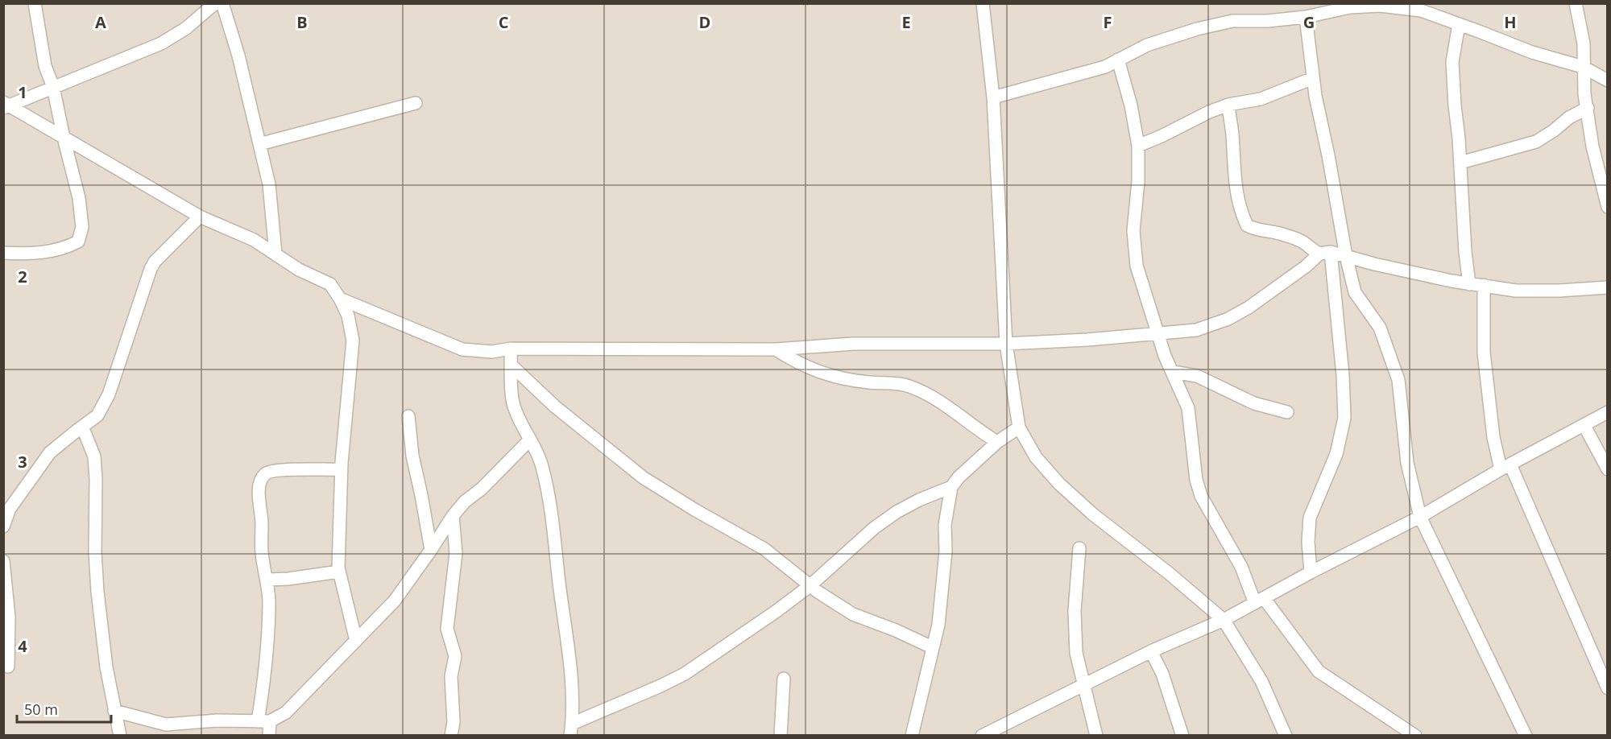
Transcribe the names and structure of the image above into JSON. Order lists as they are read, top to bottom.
{
  "scale_bar": "50 m",
  "grid": {
    "columns": [
      "A",
      "B",
      "C",
      "D",
      "E",
      "F",
      "G",
      "H"
    ],
    "rows": [
      "1",
      "2",
      "3",
      "4"
    ]
  }
}
